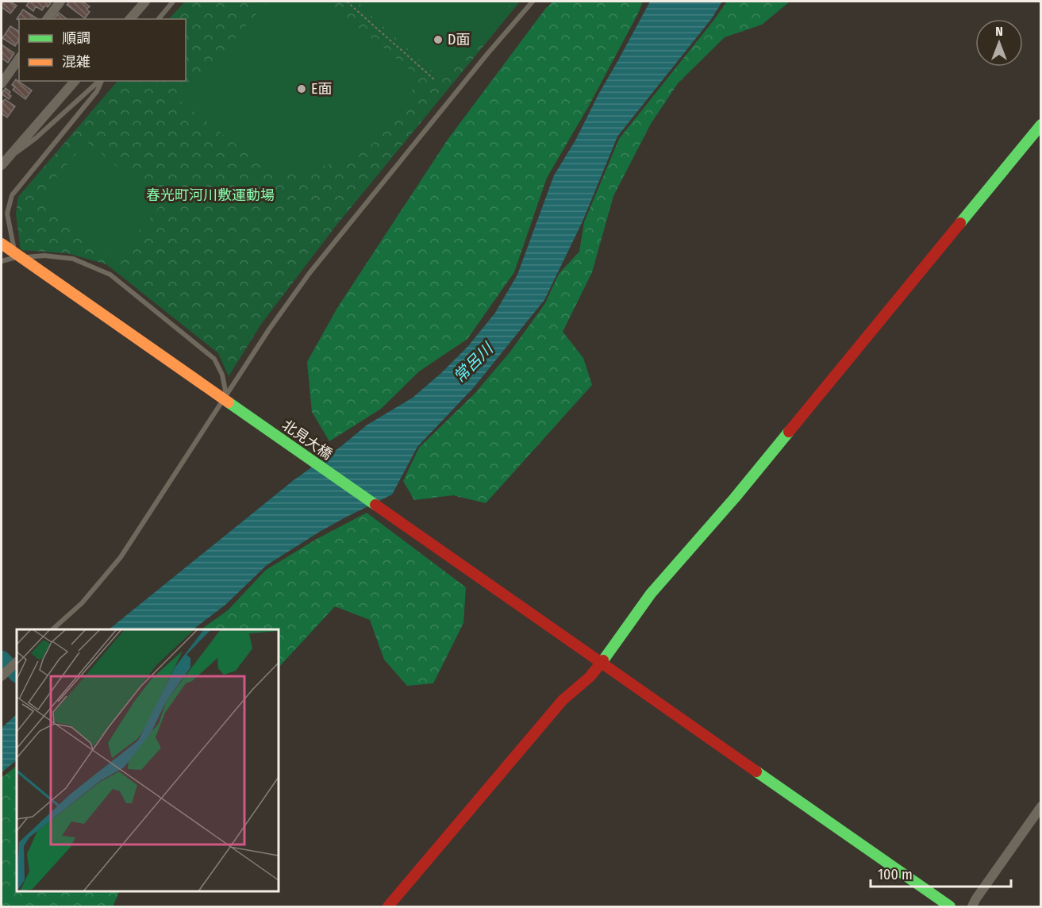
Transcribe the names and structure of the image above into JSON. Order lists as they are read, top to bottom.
{
  "streets": {
    "street": ["北見大橋"]
  },
  "water": ["常呂川"],
  "parks": ["春光町河川敷運動場"],
  "places": ["D面", "E面"],
  "legend": ["順調", "混雑"],
  "scale_bar": "100 m",
  "north": "top"
}
